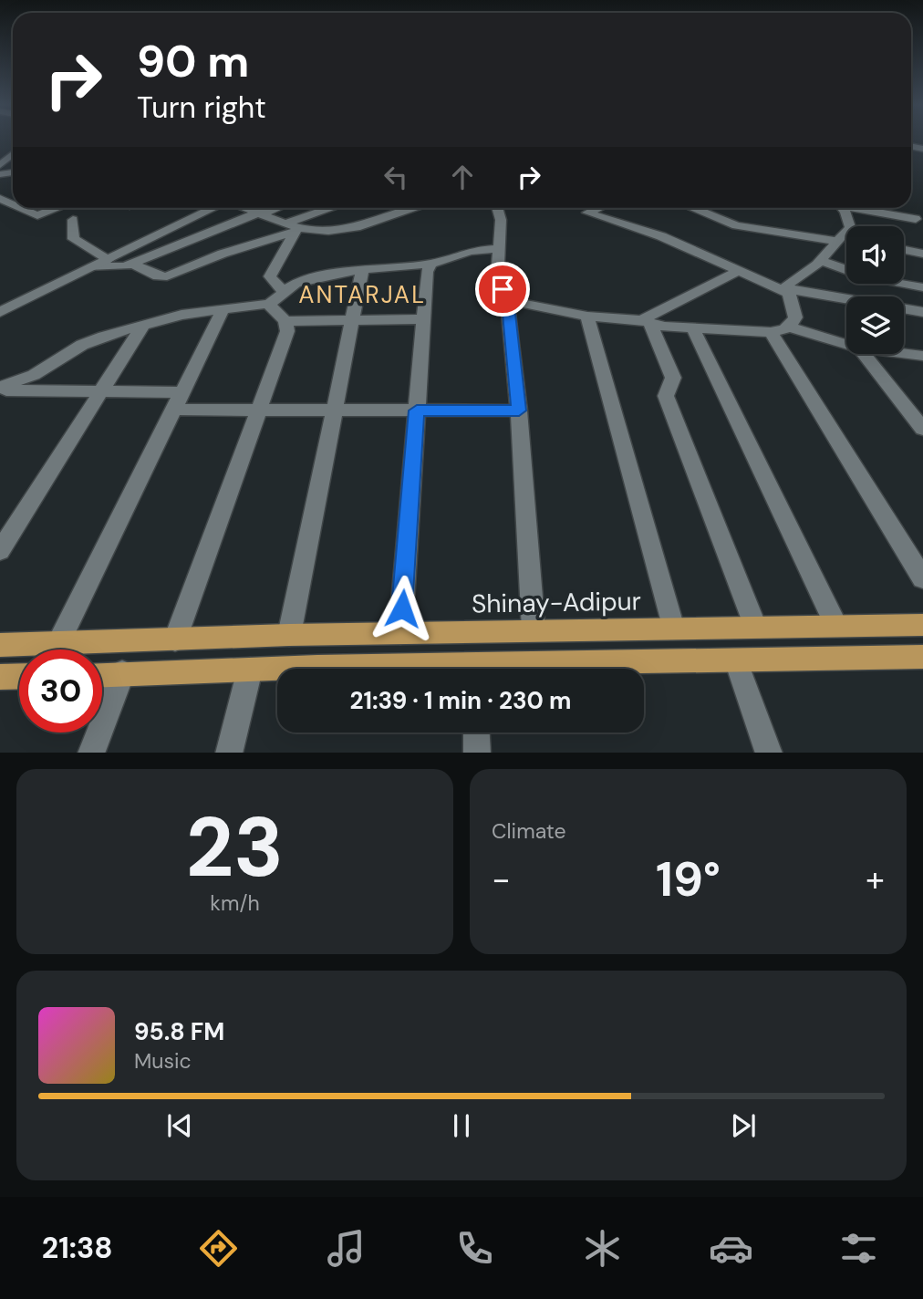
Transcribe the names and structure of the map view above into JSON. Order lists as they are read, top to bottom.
{
  "streets": {
    "main road": ["Shinay-Adipur"]
  },
  "districts": ["ANTARJAL"],
  "page": {
    "turn": ["90 m", "Turn right"],
    "limit": "30",
    "trip": "21:39 · 1 min · 230 m",
    "tile": [
      ["23", "km/h"],
      "Climate"
    ],
    "heat": ["−", "19°", "+"],
    "song": ["95.8 FM", "Music"],
    "tabs": "21:38"
  }
}
